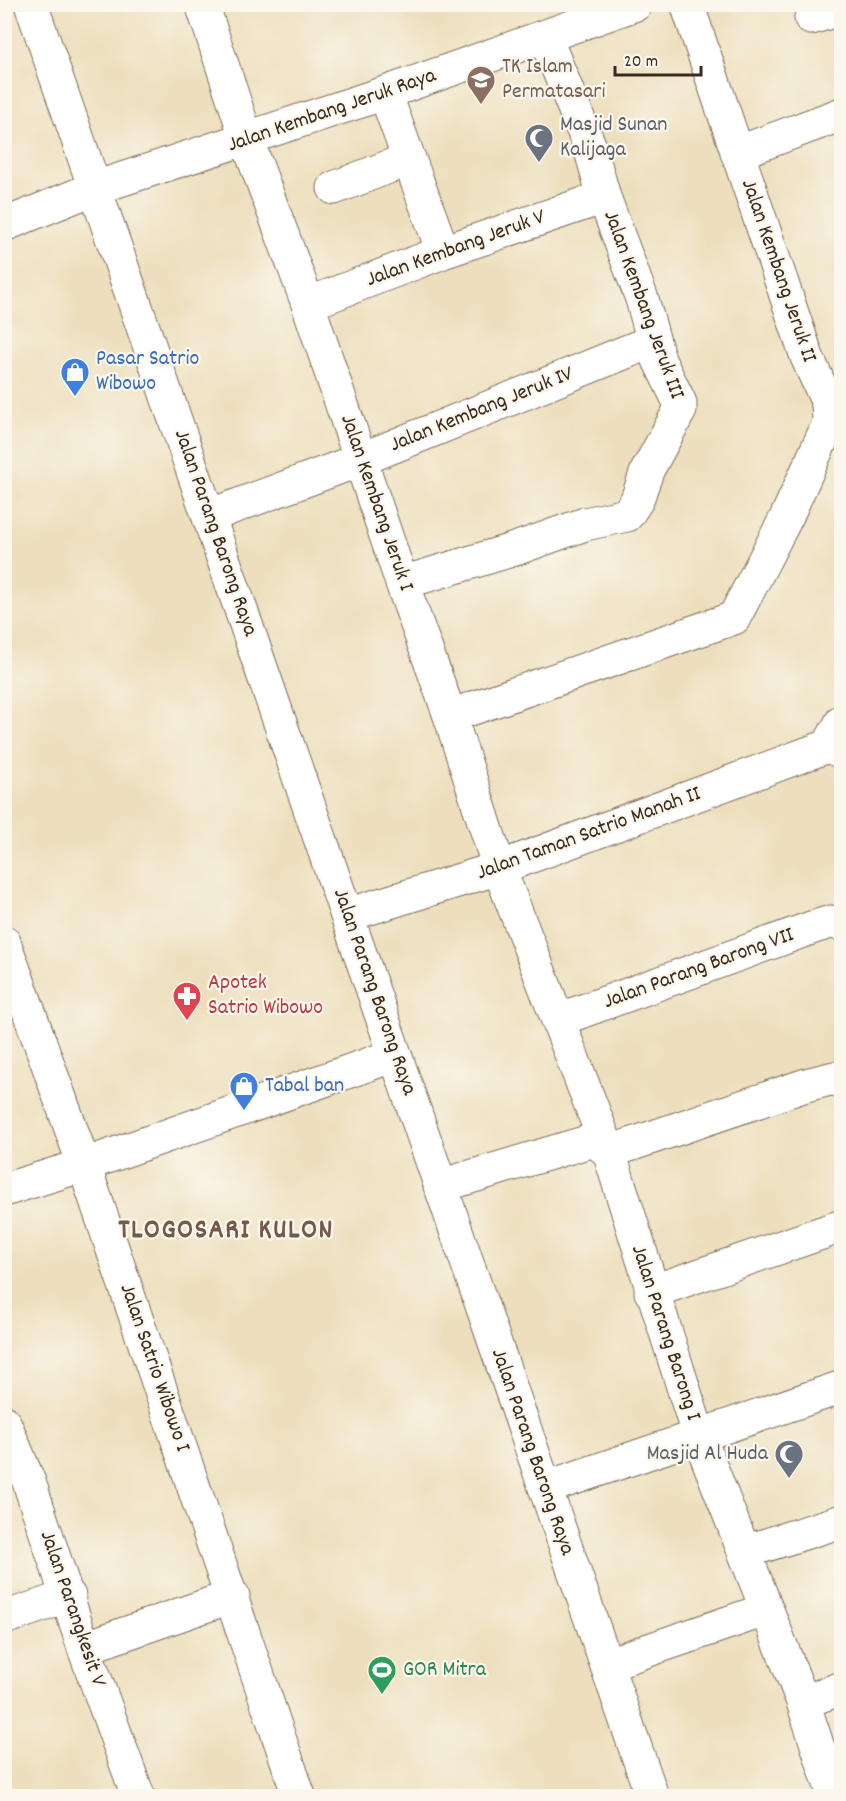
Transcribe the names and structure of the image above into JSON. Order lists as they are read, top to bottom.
{
  "streets": {
    "street": [
      "Jalan Kembang Jeruk Raya",
      "Jalan Kembang Jeruk V",
      "Jalan Kembang Jeruk II",
      "Jalan Kembang Jeruk III",
      "Jalan Kembang Jeruk IV",
      "Jalan Kembang Jeruk I",
      "Jalan Parang Barong Raya",
      "Jalan Taman Satrio Manah II",
      "Jalan Parang Barong VII",
      "Jalan Parang Barong I",
      "Jalan Satrio Wibowo I",
      "Jalan Parangkesit V"
    ]
  },
  "crossings": [
    ["Jalan Kembang Jeruk Raya", "Jalan Kembang Jeruk III"],
    ["Jalan Kembang Jeruk Raya", "Jalan Kembang Jeruk I"],
    ["Jalan Kembang Jeruk Raya", "Jalan Parang Barong Raya"],
    ["Jalan Kembang Jeruk V", "Jalan Kembang Jeruk III"],
    ["Jalan Kembang Jeruk V", "Jalan Kembang Jeruk I"],
    ["Jalan Kembang Jeruk II", "Jalan Kembang Jeruk I"],
    ["Jalan Kembang Jeruk III", "Jalan Kembang Jeruk IV"],
    ["Jalan Kembang Jeruk III", "Jalan Kembang Jeruk I"],
    ["Jalan Kembang Jeruk IV", "Jalan Kembang Jeruk I"],
    ["Jalan Kembang Jeruk IV", "Jalan Parang Barong Raya"],
    ["Jalan Kembang Jeruk I", "Jalan Taman Satrio Manah II"],
    ["Jalan Kembang Jeruk I", "Jalan Parang Barong I"],
    ["Jalan Parang Barong Raya", "Jalan Taman Satrio Manah II"],
    ["Jalan Taman Satrio Manah II", "Jalan Parang Barong I"],
    ["Jalan Parang Barong VII", "Jalan Parang Barong I"]
  ],
  "districts": ["TLOGOSARI KULON"],
  "places": {
    "school or university": ["TK Islam Permatasari"],
    "mosque": ["Masjid Sunan Kalijaga", "Masjid Al Huda"],
    "shop": ["Pasar Satrio Wibowo", "Tabal ban"],
    "pharmacy": ["Apotek Satrio Wibowo"],
    "sports": ["GOR Mitra"]
  },
  "scale_bar": "20 m"
}
